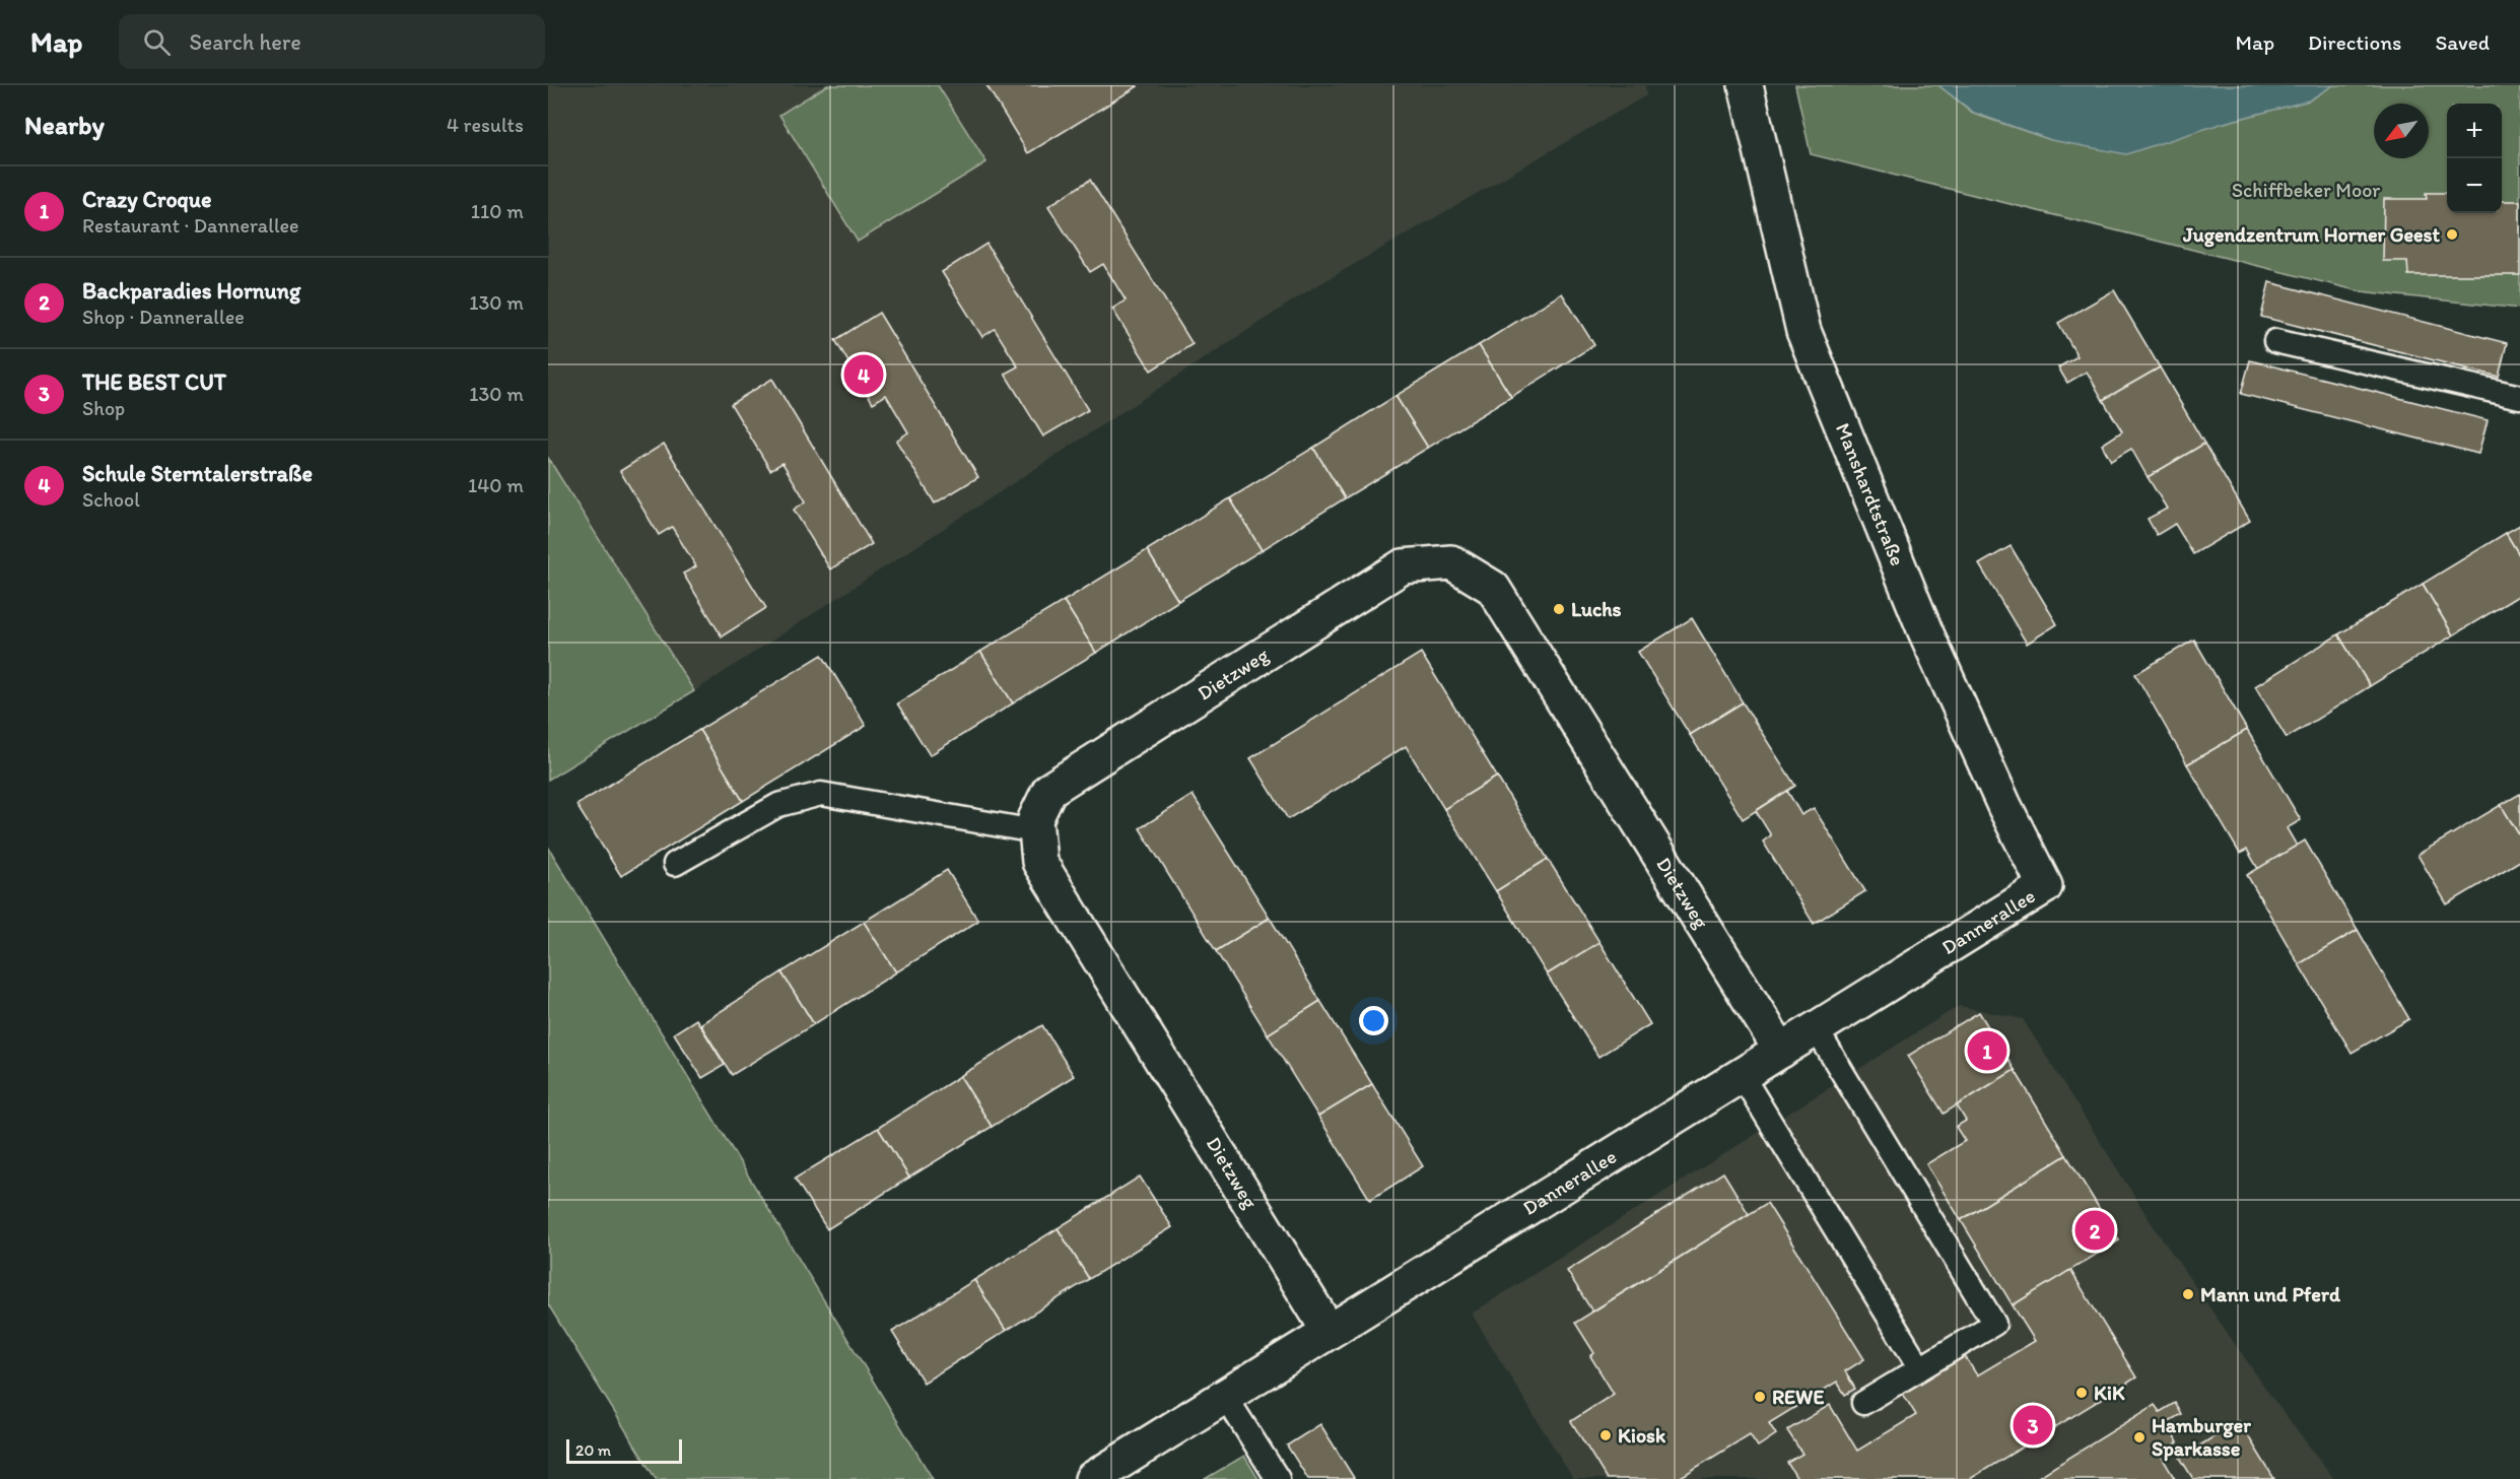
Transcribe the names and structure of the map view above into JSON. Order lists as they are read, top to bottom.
{
  "streets": {
    "street": ["Manshardtstraße", "Dietzweg", "Dannerallee"]
  },
  "crossings": [
    ["Manshardtstraße", "Dannerallee"],
    ["Dietzweg", "Dannerallee"]
  ],
  "parks": ["Schiffbeker Moor"],
  "places": [
    "Jugendzentrum Horner Geest",
    "Luchs",
    "Mann und Pferd",
    "KiK",
    "REWE",
    "Kiosk",
    "Hamburger Sparkasse"
  ],
  "scale_bar": "20 m",
  "north": "bottom left",
  "page": {
    "header": "Map",
    "search": "Search here",
    "nav": ["Map", "Directions", "Saved"],
    "heading": ["Nearby", "4 results"],
    "map_buttons": ["+", "−"],
    "list": [
      {
        "mark": "1",
        "name": "Crazy Croque",
        "note": "Restaurant · Dannerallee",
        "value": "110 m"
      },
      {
        "mark": "2",
        "name": "Backparadies Hornung",
        "note": "Shop · Dannerallee",
        "value": "130 m"
      },
      {
        "mark": "3",
        "name": "THE BEST CUT",
        "note": "Shop",
        "value": "130 m"
      },
      {
        "mark": "4",
        "name": "Schule Sterntalerstraße",
        "note": "School",
        "value": "140 m"
      }
    ],
    "pins": [
      "4",
      "1",
      "2",
      "3"
    ],
    "scale": "20 m"
  }
}
